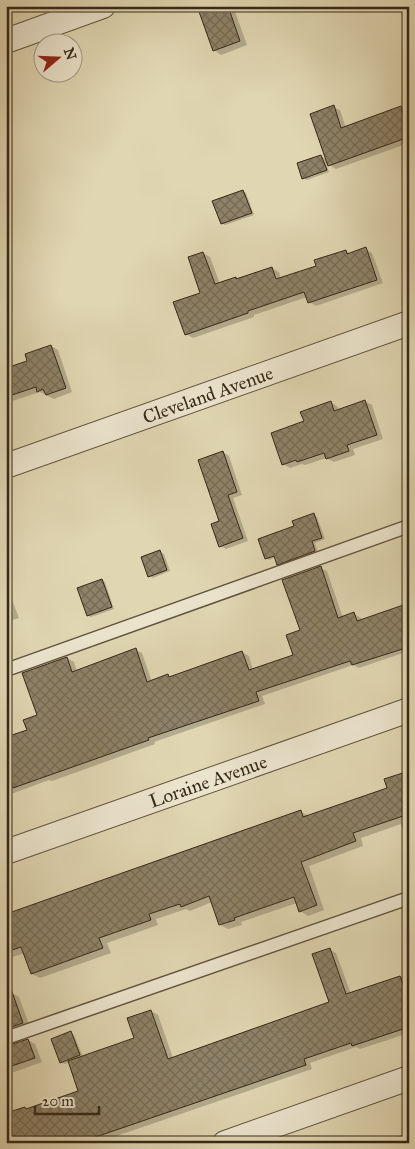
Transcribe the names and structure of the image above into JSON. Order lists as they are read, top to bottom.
{
  "streets": {
    "street": ["Cleveland Avenue", "Loraine Avenue"]
  },
  "scale_bar": "20 m",
  "north": "right"
}
